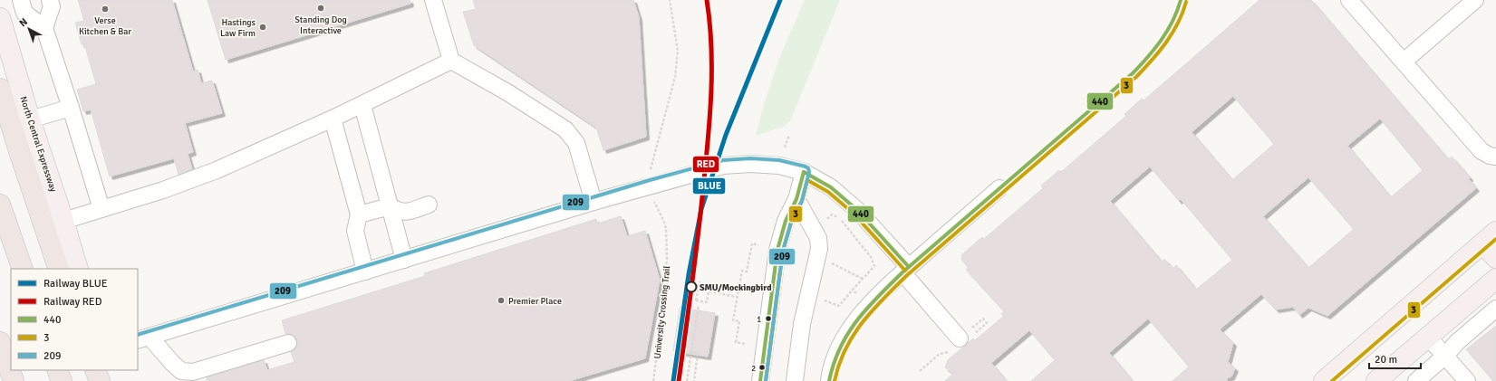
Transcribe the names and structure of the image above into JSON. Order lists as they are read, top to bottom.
{
  "streets": {
    "main road": ["North Central Expressway"],
    "path": ["University Crossing Trail"]
  },
  "places": [
    "Standing Dog Interactive",
    "Verse Kitchen & Bar",
    "Hastings Law Firm",
    "SMU/Mockingbird",
    "Premier Place",
    "1",
    "2"
  ],
  "lines": [
    "rail line BLUE",
    "rail line RED",
    "transit line 440",
    "transit line 3",
    "transit line 209"
  ],
  "legend": [
    "Railway BLUE",
    "Railway RED",
    "440",
    "3",
    "209"
  ],
  "scale_bar": "20 m",
  "north": "top left"
}
